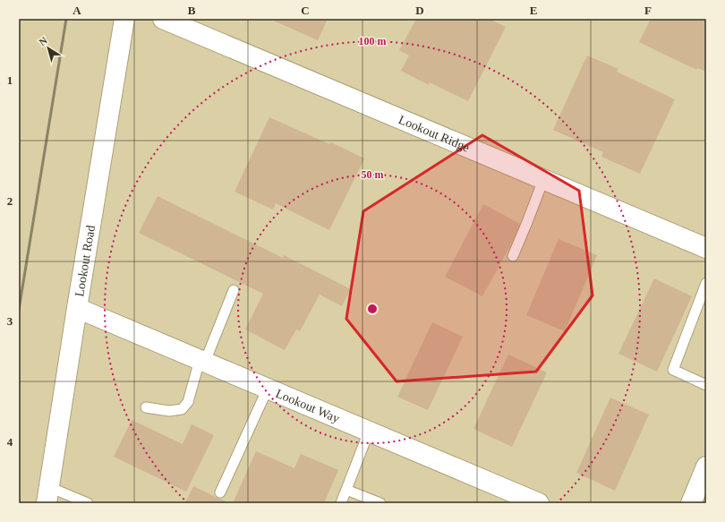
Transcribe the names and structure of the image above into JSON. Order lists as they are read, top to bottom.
{
  "streets": {
    "street": ["Lookout Ridge", "Lookout Road", "Lookout Way"]
  },
  "crossings": [
    ["Lookout Road", "Lookout Way"]
  ],
  "north": "top left",
  "grid": {
    "columns": [
      "A",
      "B",
      "C",
      "D",
      "E",
      "F"
    ],
    "rows": [
      "1",
      "2",
      "3",
      "4"
    ]
  },
  "rings": ["100 m", "50 m"]
}
